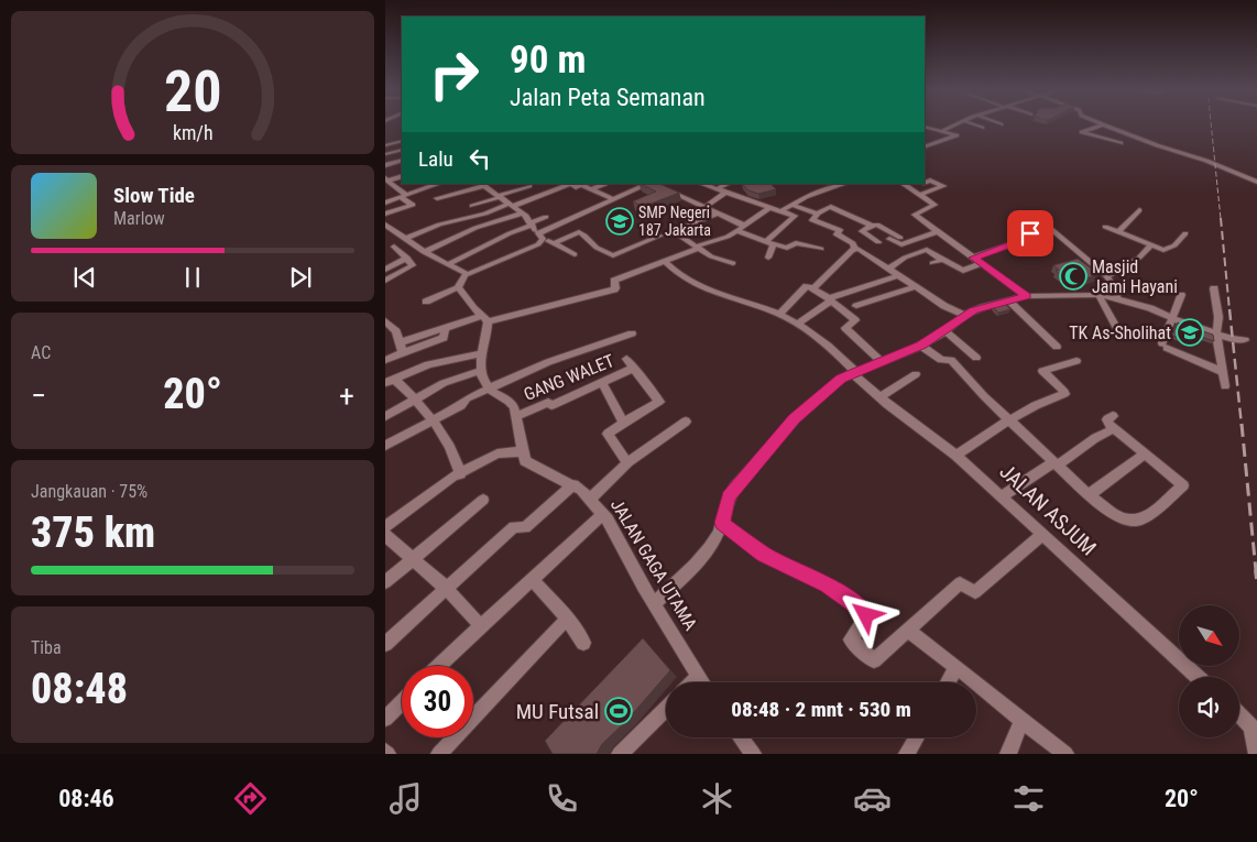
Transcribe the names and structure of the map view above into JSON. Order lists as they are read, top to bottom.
{
  "streets": {
    "street": ["GANG WALET", "JALAN ASJUM", "JALAN GAGA UTAMA"]
  },
  "places": {
    "school or university": ["SMP Negeri 187 Jakarta", "TK As-Sholihat"],
    "mosque": ["Masjid Jami Hayani"],
    "sports": ["MU Futsal"]
  },
  "north": "bottom right",
  "page": {
    "turn": ["90 m", "Jalan Peta Semanan"],
    "then": "Lalu",
    "song": ["Slow Tide", "Marlow"],
    "tile": [
      "AC",
      ["Jangkauan · 75%", "375 km"],
      ["Tiba", "08:48"]
    ],
    "heat": ["−", "20°", "+"],
    "limit": "30",
    "trip": "08:48 · 2 mnt · 530 m",
    "tabs": ["08:46", "20°"],
    "gauge": ["20", "km/h"]
  }
}
